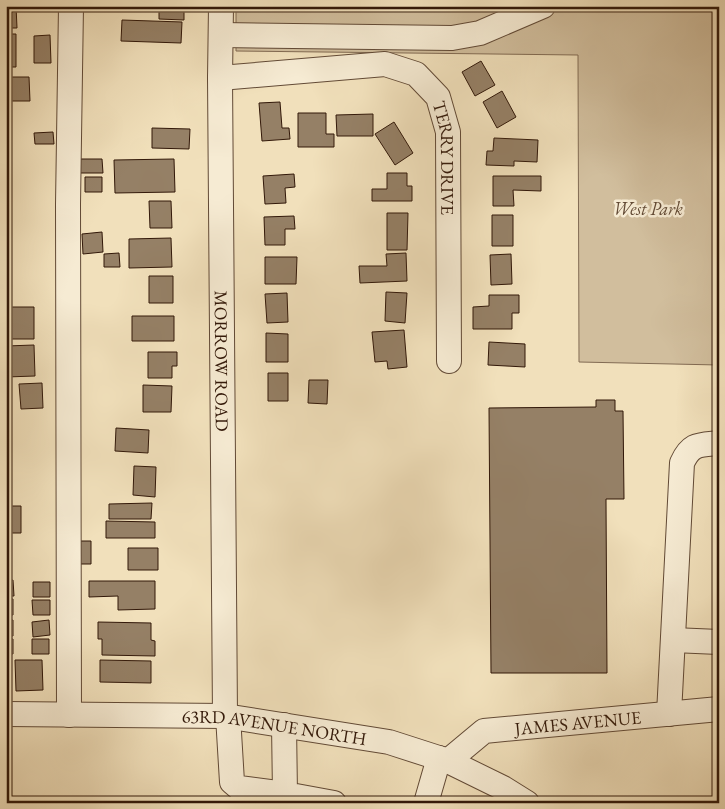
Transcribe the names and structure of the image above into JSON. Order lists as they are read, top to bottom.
{
  "streets": {
    "street": [
      "TERRY DRIVE",
      "MORROW ROAD",
      "JAMES AVENUE",
      "63RD AVENUE NORTH"
    ]
  },
  "crossings": [
    ["TERRY DRIVE", "MORROW ROAD"],
    ["MORROW ROAD", "63RD AVENUE NORTH"],
    ["JAMES AVENUE", "63RD AVENUE NORTH"]
  ],
  "parks": ["West Park"]
}
